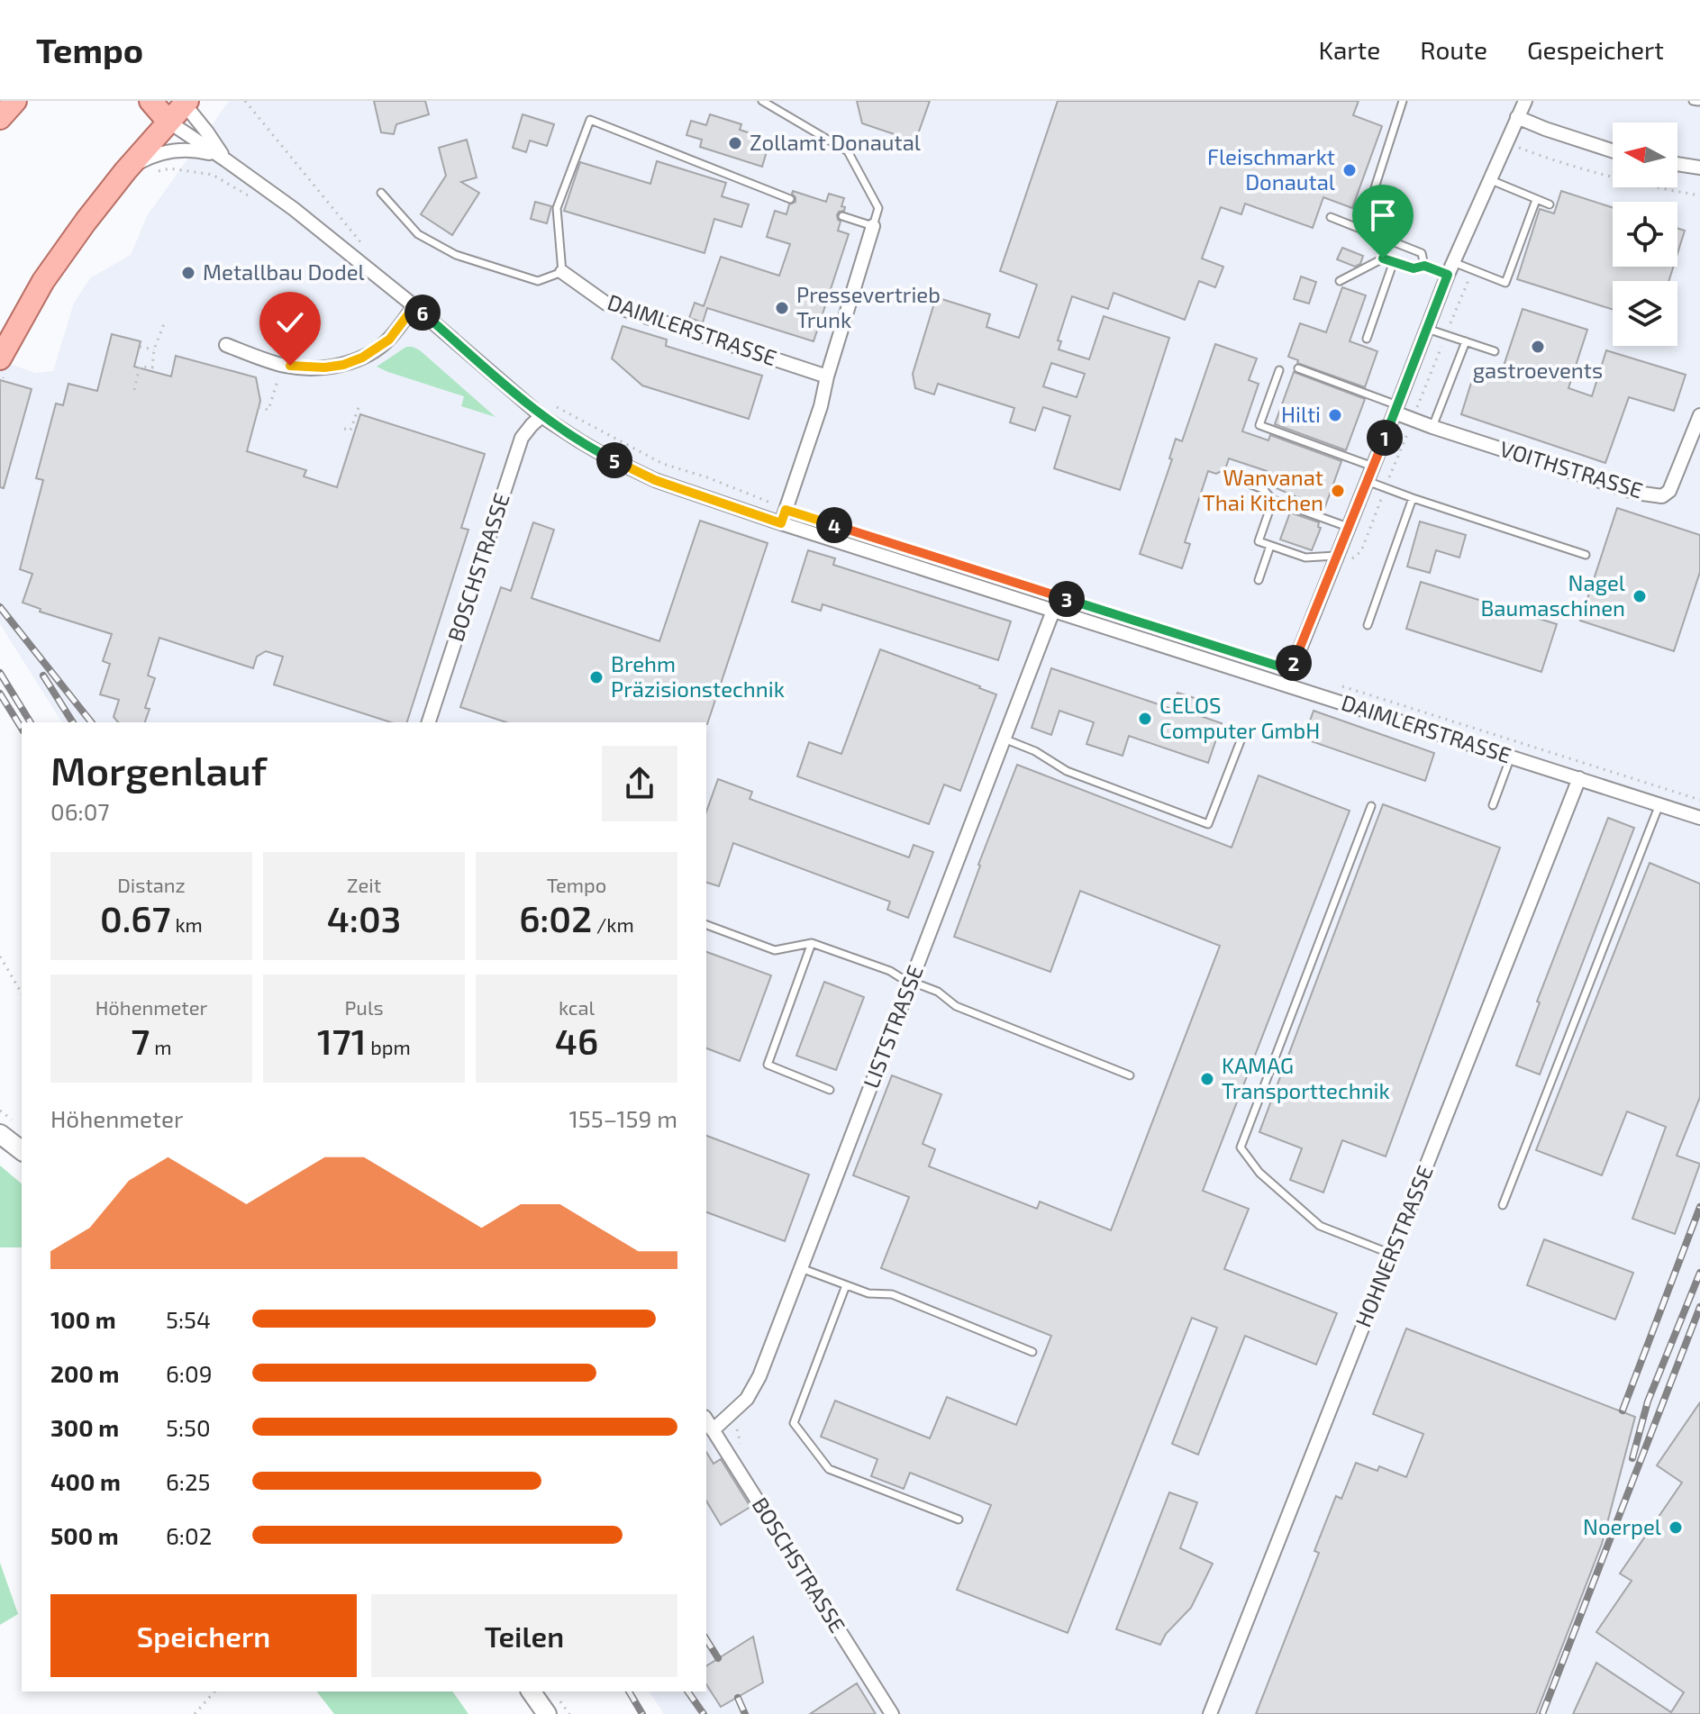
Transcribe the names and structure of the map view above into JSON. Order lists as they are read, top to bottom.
{
  "streets": {
    "street": [
      "DAIMLERSTRASSE",
      "VOITHSTRASSE",
      "BOSCHSTRASSE",
      "LISTSTRASSE",
      "HOHNERSTRASSE"
    ]
  },
  "crossings": [
    ["DAIMLERSTRASSE", "BOSCHSTRASSE"],
    ["DAIMLERSTRASSE", "LISTSTRASSE"],
    ["DAIMLERSTRASSE", "HOHNERSTRASSE"],
    ["BOSCHSTRASSE", "LISTSTRASSE"]
  ],
  "places": [
    "Zollamt Donautal",
    "Fleischmarkt Donautal",
    "Metallbau Dodel",
    "Pressevertrieb Trunk",
    "gastroevents",
    "Hilti",
    "Wanvanat Thai Kitchen",
    "Nagel Baumaschinen",
    "Brehm Präzisionstechnik",
    "CELOS Computer GmbH",
    "KAMAG Transporttechnik",
    "Noerpel"
  ],
  "north": "left",
  "page": {
    "header": "Tempo",
    "nav": ["Karte", "Route", "Gespeichert"],
    "pins": [
      "6",
      "1",
      "5",
      "4",
      "3",
      "2"
    ],
    "heading": ["Morgenlauf", "06:07"],
    "stats": [
      ["Distanz", "0.67 km"],
      ["Zeit", "4:03"],
      ["Tempo", "6:02 /km"],
      ["Höhenmeter", "7 m"],
      ["Puls", "171 bpm"],
      ["kcal", "46"]
    ],
    "chart": ["Höhenmeter", "155–159 m"],
    "list": [
      {
        "name": "100 m",
        "note": "5:54"
      },
      {
        "name": "200 m",
        "note": "6:09"
      },
      {
        "name": "300 m",
        "note": "5:50"
      },
      {
        "name": "400 m",
        "note": "6:25"
      },
      {
        "name": "500 m",
        "note": "6:02"
      }
    ],
    "buttons": ["Speichern", "Teilen"]
  }
}
